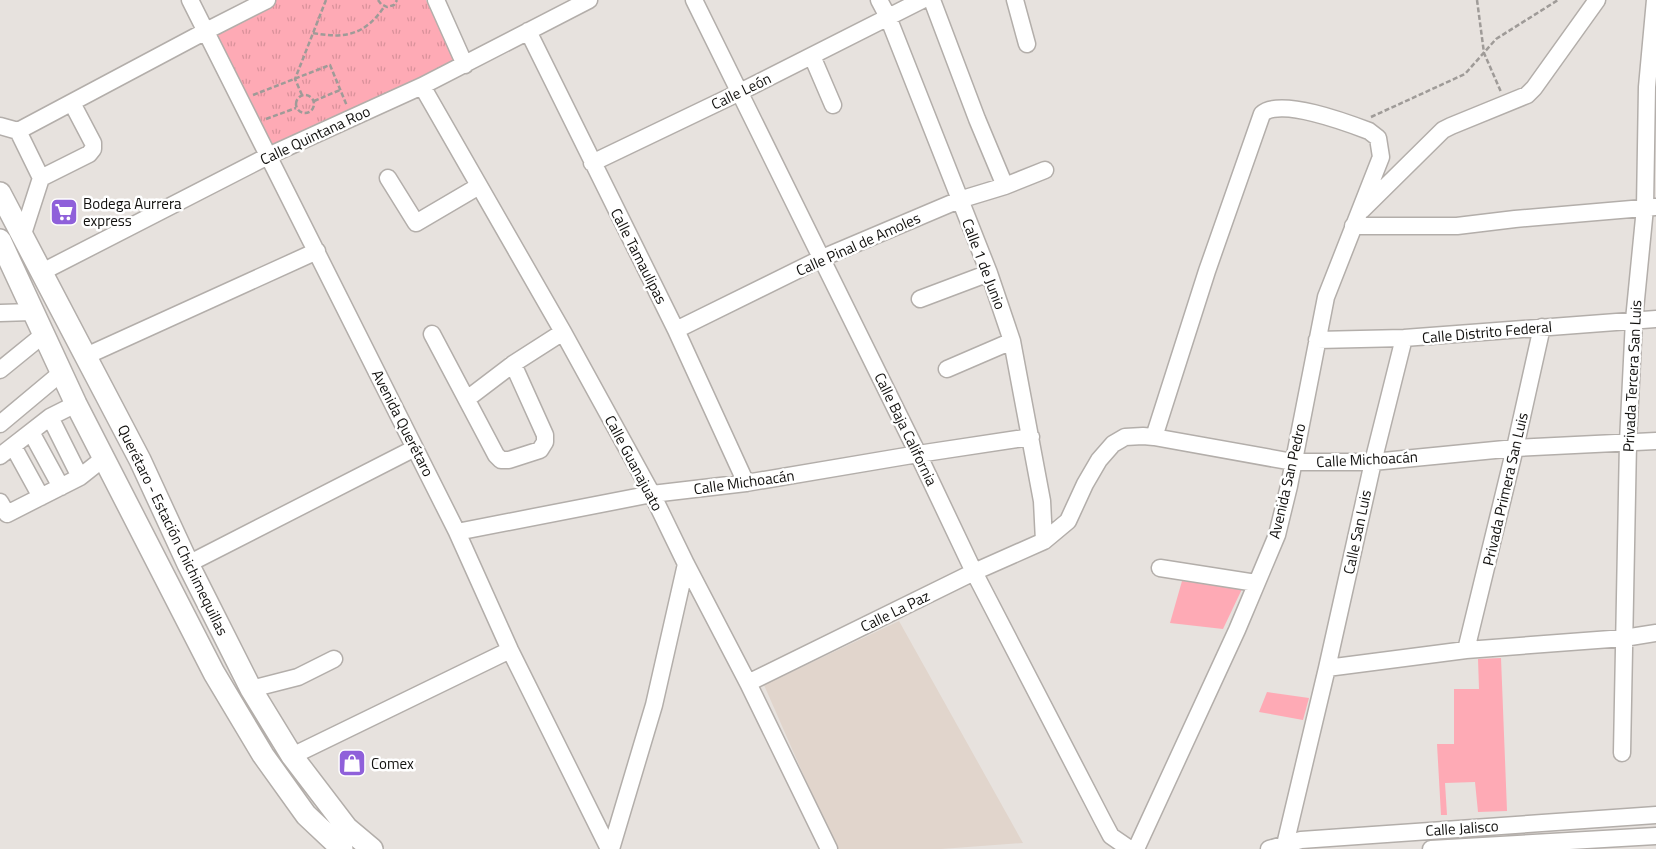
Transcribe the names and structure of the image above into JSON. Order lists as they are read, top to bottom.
{
  "streets": {
    "main road": ["Querétaro - Estación Chichimequillas"],
    "street": [
      "Calle León",
      "Calle Quintana Roo",
      "Calle Pinal de Amoles",
      "Calle Tamaulipas",
      "Calle 1 de Junio",
      "Calle Distrito Federal",
      "Privada Tercera San Luis",
      "Avenida Querétaro",
      "Calle Baja California",
      "Calle Michoacán",
      "Calle Guanajuato",
      "Avenida San Pedro",
      "Privada Primera San Luis",
      "Calle San Luis",
      "Calle La Paz",
      "Calle Jalisco"
    ]
  },
  "crossings": [
    ["Calle León", "Calle Tamaulipas"],
    ["Calle León", "Calle 1 de Junio"],
    ["Calle León", "Calle Baja California"],
    ["Calle Quintana Roo", "Calle Tamaulipas"],
    ["Calle Quintana Roo", "Avenida Querétaro"],
    ["Calle Quintana Roo", "Calle Guanajuato"],
    ["Calle Quintana Roo", "Querétaro - Estación Chichimequillas"],
    ["Calle Pinal de Amoles", "Calle Tamaulipas"],
    ["Calle Pinal de Amoles", "Calle 1 de Junio"],
    ["Calle Pinal de Amoles", "Calle Baja California"],
    ["Calle Tamaulipas", "Calle Michoacán"],
    ["Calle 1 de Junio", "Calle Michoacán"],
    ["Calle 1 de Junio", "Calle La Paz"],
    ["Calle Distrito Federal", "Privada Tercera San Luis"],
    ["Calle Distrito Federal", "Avenida San Pedro"],
    ["Calle Distrito Federal", "Privada Primera San Luis"],
    ["Calle Distrito Federal", "Calle San Luis"],
    ["Privada Tercera San Luis", "Calle Michoacán"],
    ["Avenida Querétaro", "Calle Michoacán"],
    ["Calle Baja California", "Calle Michoacán"],
    ["Calle Baja California", "Calle La Paz"],
    ["Calle Michoacán", "Calle Guanajuato"],
    ["Calle Michoacán", "Avenida San Pedro"],
    ["Calle Michoacán", "Privada Primera San Luis"],
    ["Calle Michoacán", "Calle San Luis"],
    ["Calle Michoacán", "Calle La Paz"],
    ["Calle Guanajuato", "Calle La Paz"],
    ["Calle San Luis", "Calle Jalisco"]
  ],
  "places": {
    "supermarket": ["Bodega Aurrera express"],
    "shop": ["Comex"]
  }
}
